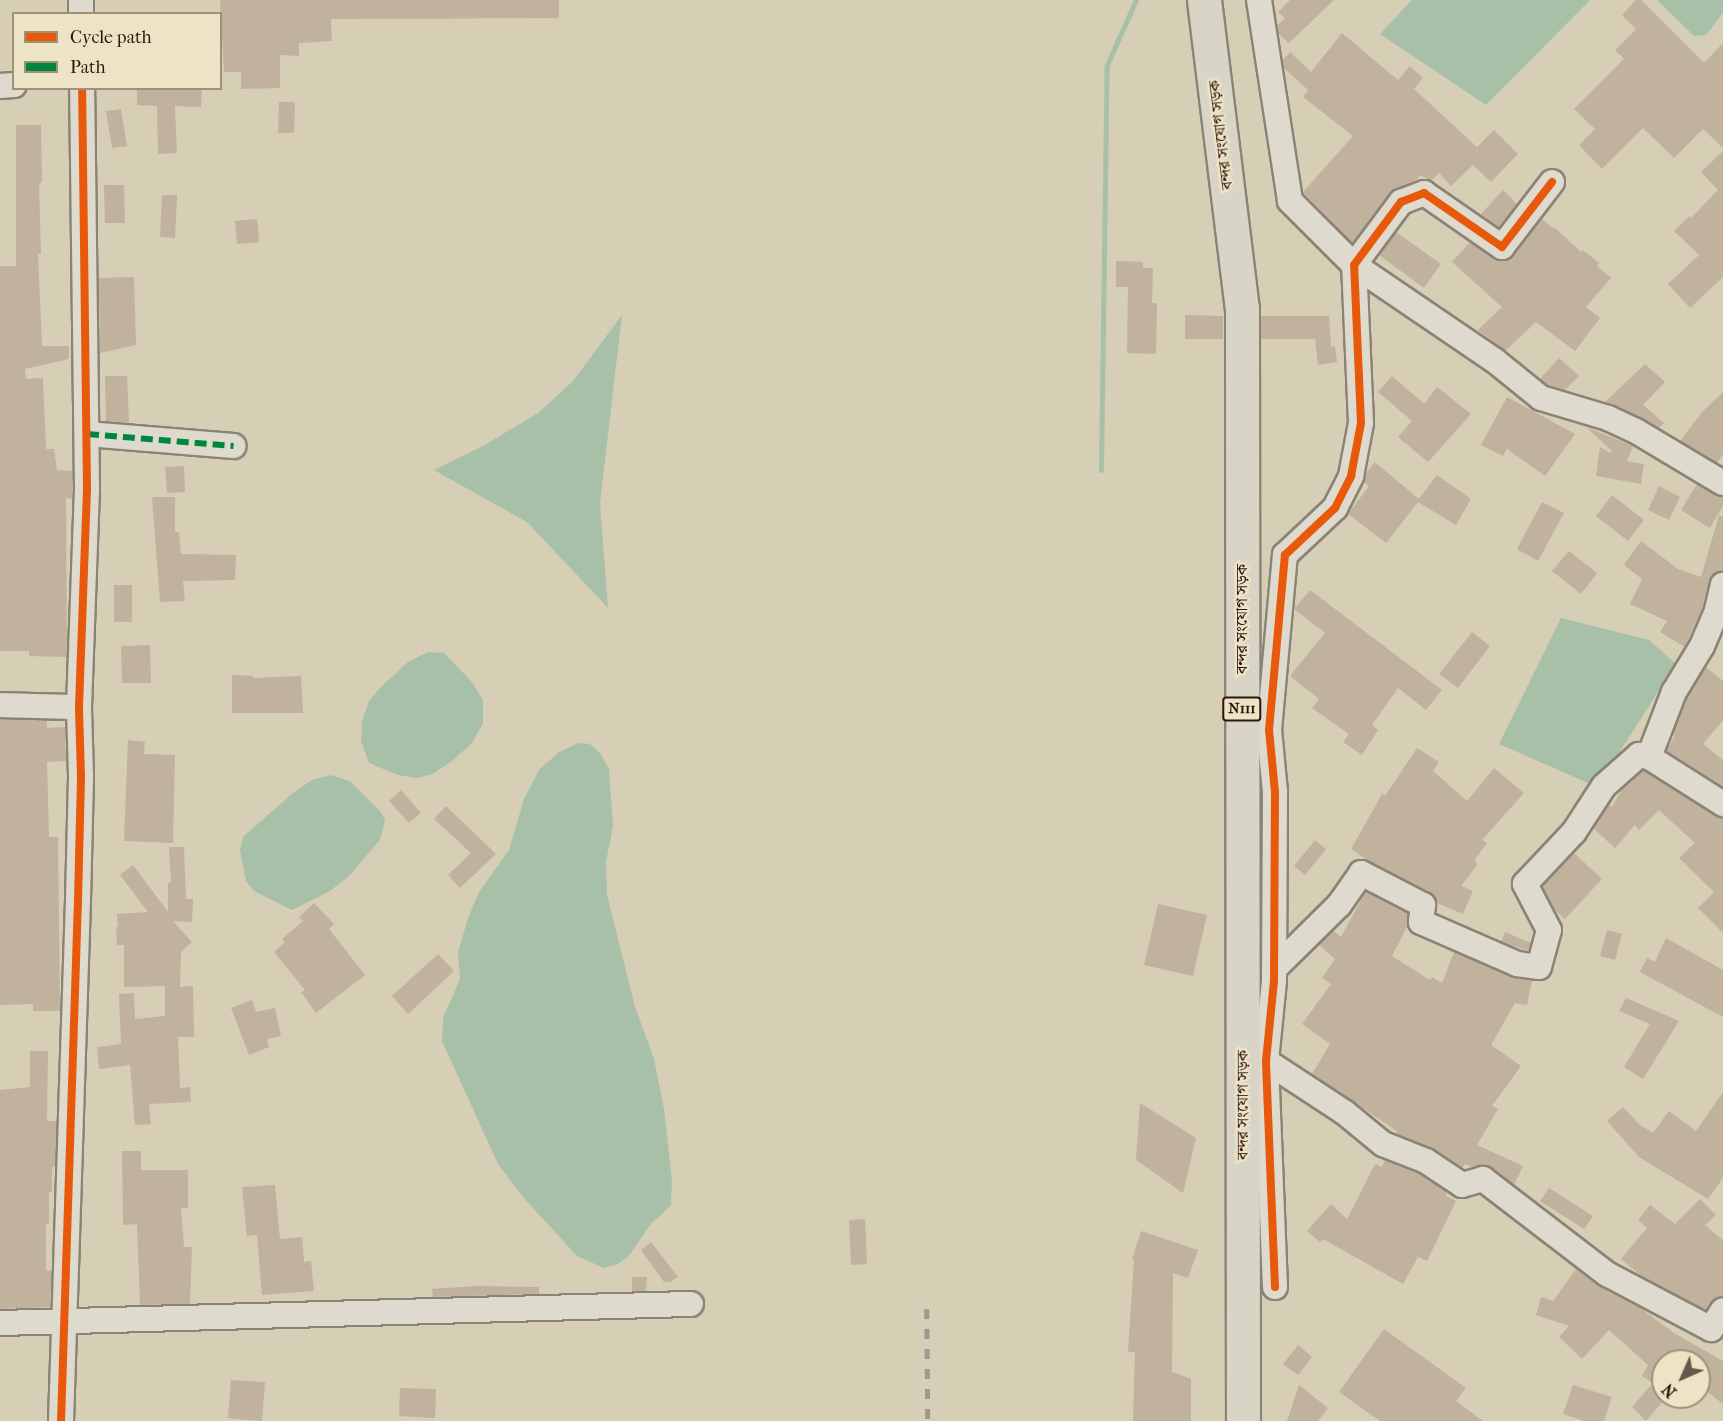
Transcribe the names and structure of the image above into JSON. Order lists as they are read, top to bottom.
{
  "streets": {
    "highway": ["বন্দর সংযোগ সড়ক", "N111"]
  },
  "legend": ["Cycle path", "Path"],
  "north": "bottom left"
}
